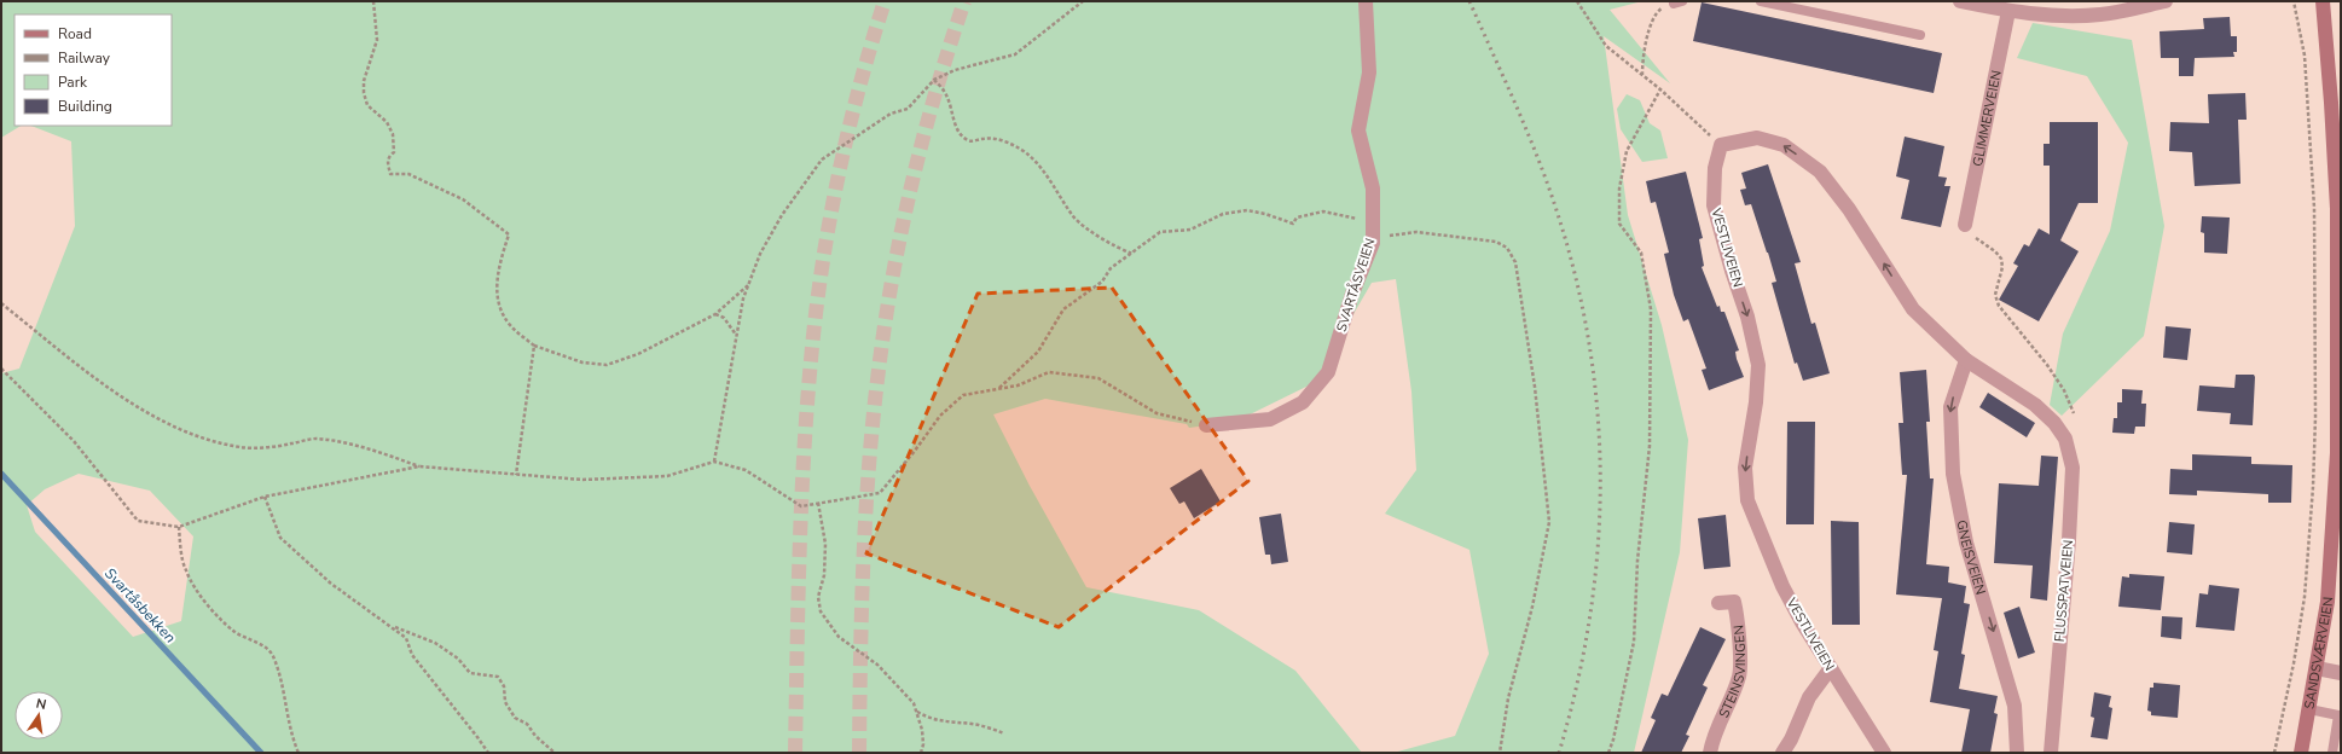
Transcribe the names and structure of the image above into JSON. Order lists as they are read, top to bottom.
{
  "streets": {
    "main road": ["SANDSVÆRVEIEN"],
    "street": [
      "GLIMMERVEIEN",
      "VESTLIVEIEN",
      "SVARTÅSVEIEN",
      "GNEISVEIEN",
      "FLUSSPATVEIEN",
      "STEINSVINGEN"
    ]
  },
  "crossings": [
    ["GNEISVEIEN", "FLUSSPATVEIEN"]
  ],
  "one_way": ["VESTLIVEIEN", "GNEISVEIEN"],
  "water": ["Svartåsbekken"],
  "legend": [
    "Road",
    "Railway",
    "Park",
    "Building"
  ],
  "north": "top"
}
